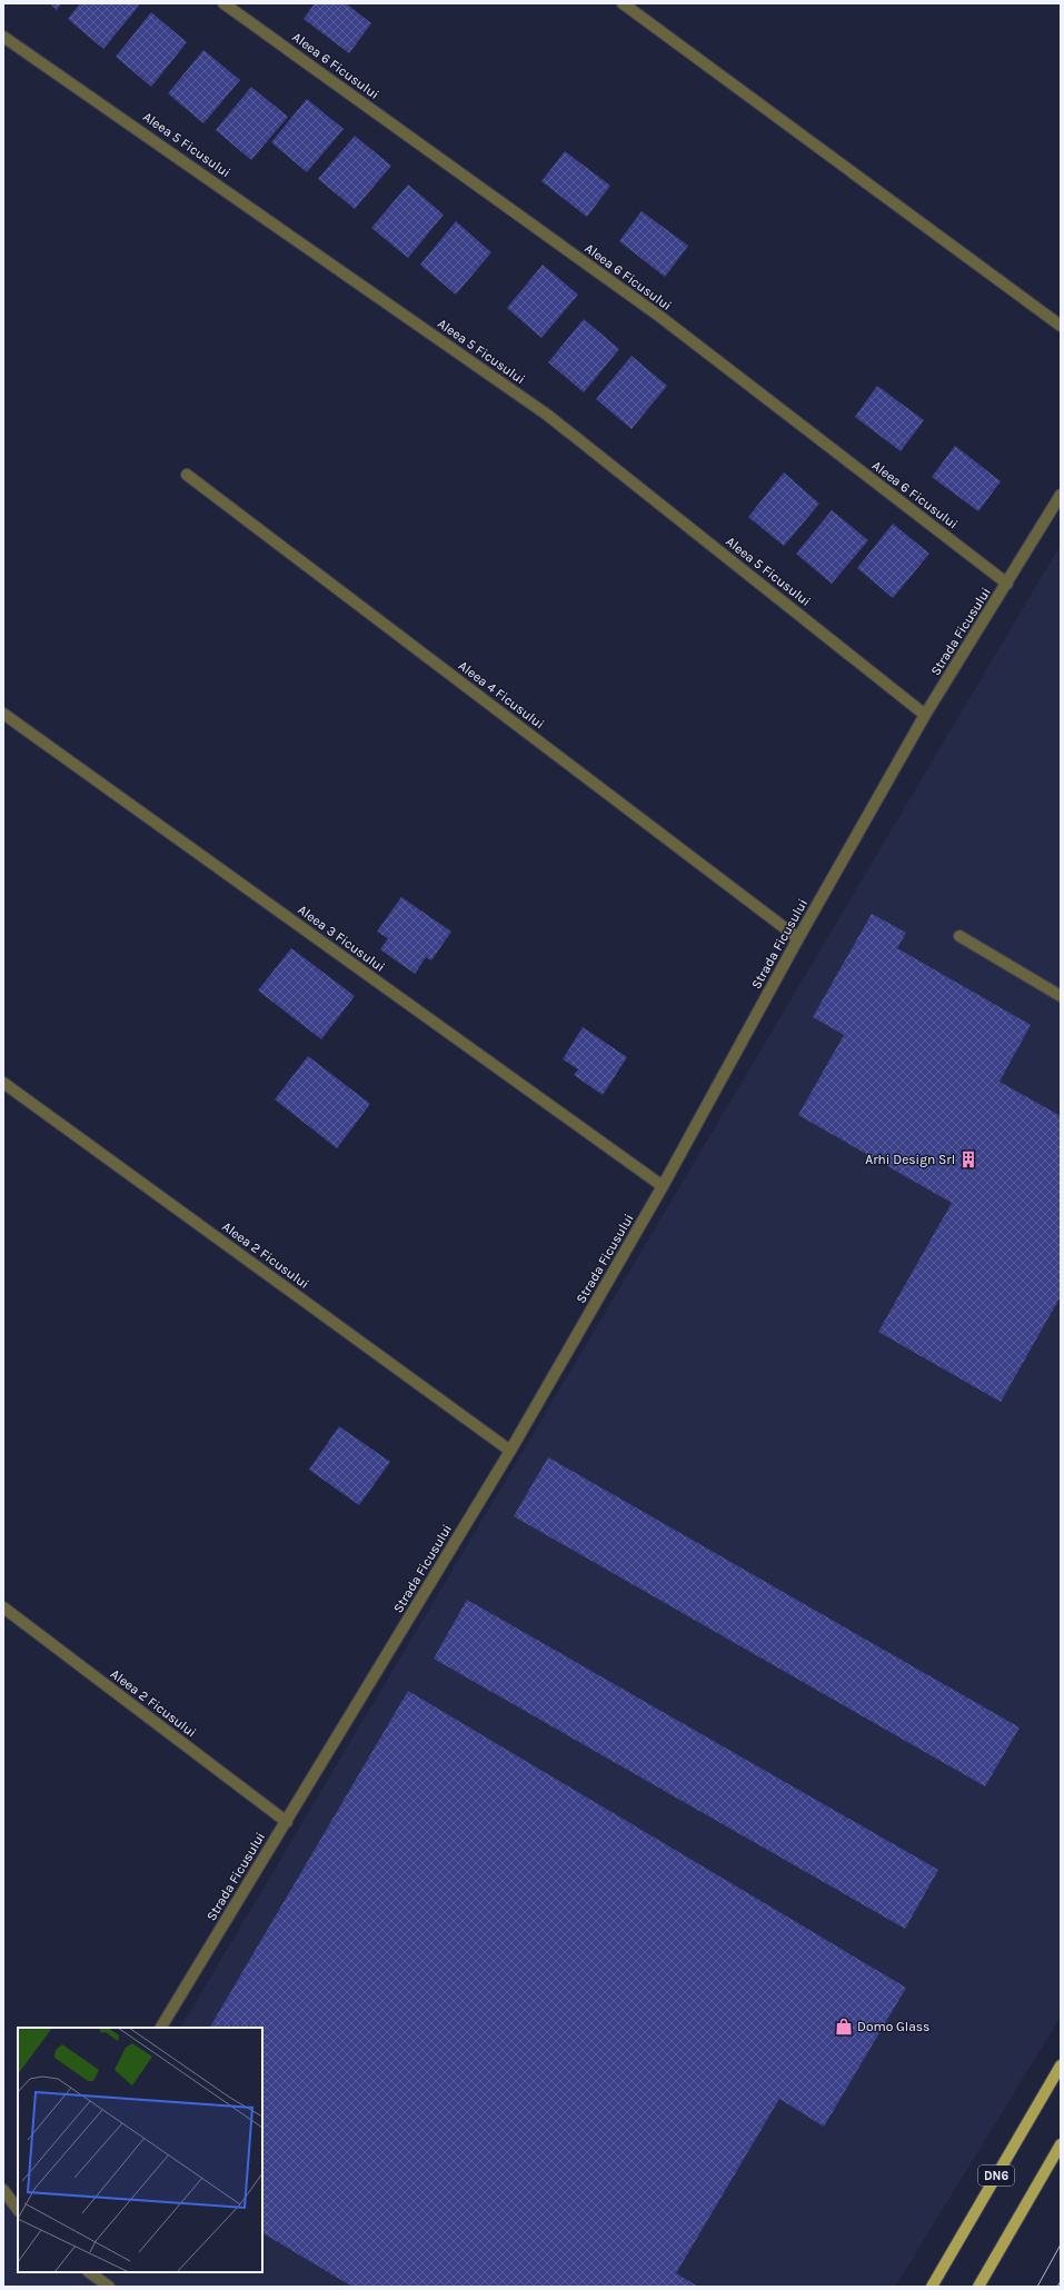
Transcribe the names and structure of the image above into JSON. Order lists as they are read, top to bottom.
{
  "streets": {
    "main road": ["DN6"],
    "street": [
      "Aleea 6 Ficusului",
      "Aleea 5 Ficusului",
      "Strada Ficusului",
      "Aleea 4 Ficusului",
      "Aleea 3 Ficusului",
      "Aleea 2 Ficusului"
    ]
  },
  "crossings": [
    ["Aleea 6 Ficusului", "Strada Ficusului"],
    ["Aleea 5 Ficusului", "Strada Ficusului"],
    ["Strada Ficusului", "Aleea 4 Ficusului"],
    ["Strada Ficusului", "Aleea 3 Ficusului"],
    ["Strada Ficusului", "Aleea 2 Ficusului"]
  ],
  "places": {
    "building": ["Arhi Design Srl"],
    "shop": ["Domo Glass"]
  }
}
